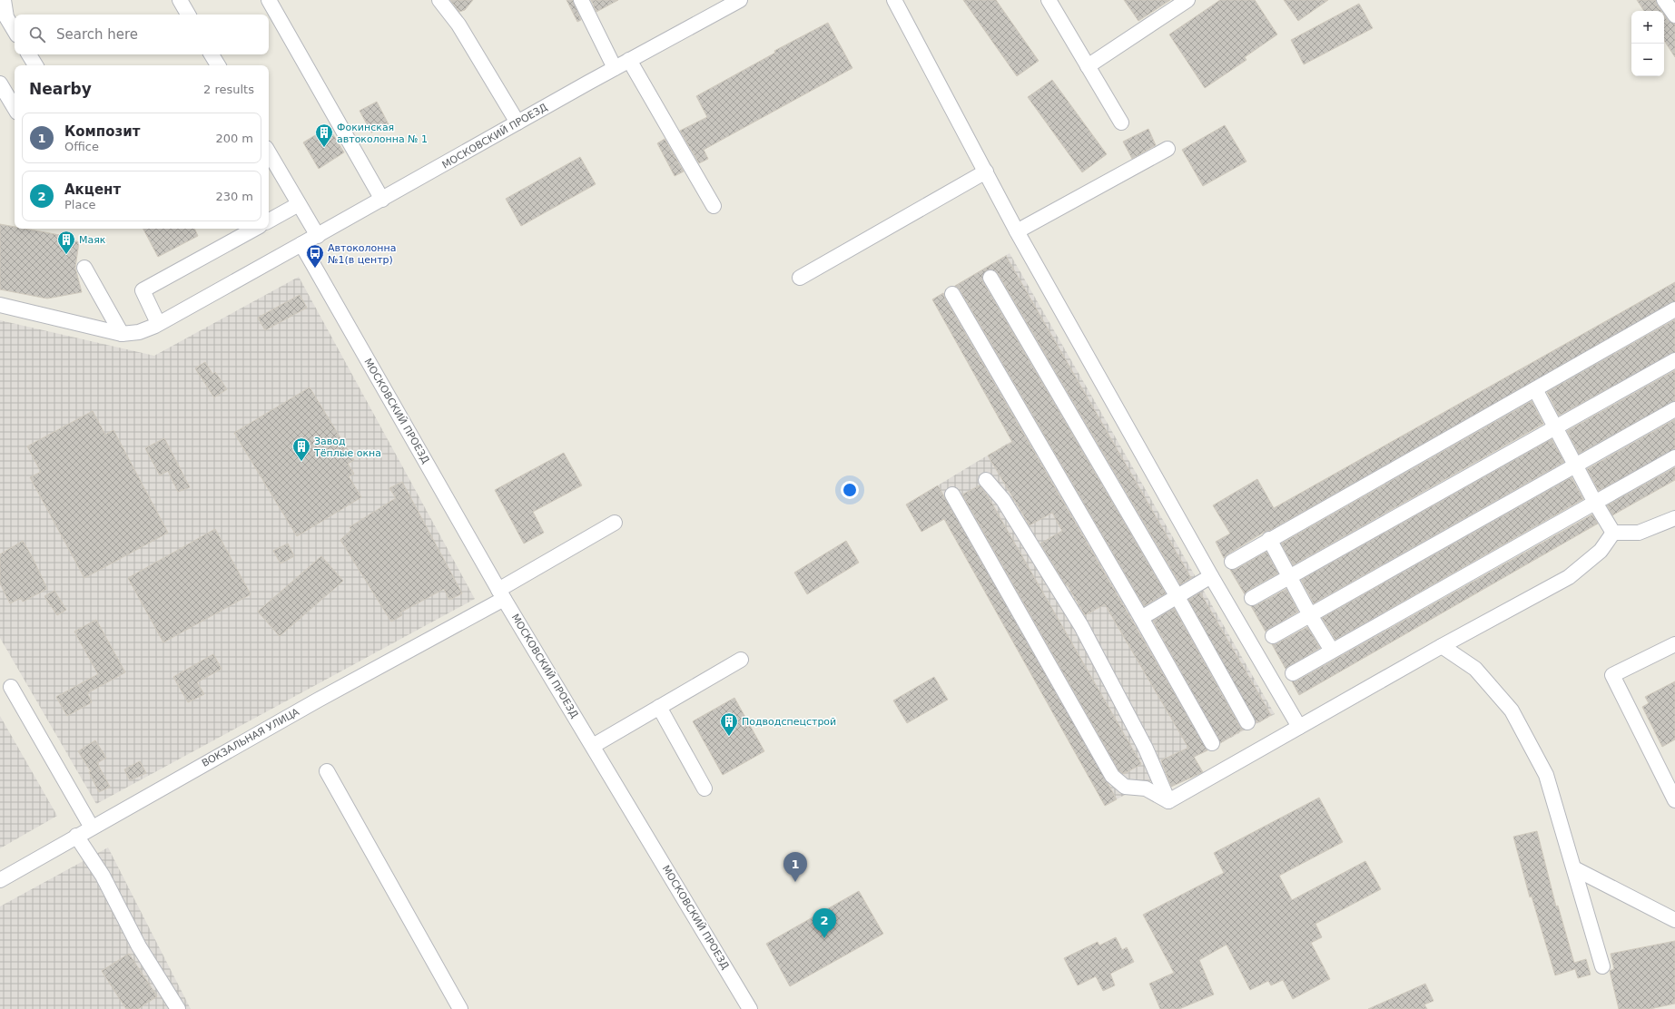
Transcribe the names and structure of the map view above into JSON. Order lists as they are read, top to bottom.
{
  "streets": {
    "street": ["МОСКОВСКИЙ ПРОЕЗД", "ВОКЗАЛЬНАЯ УЛИЦА"]
  },
  "crossings": [
    ["МОСКОВСКИЙ ПРОЕЗД", "ВОКЗАЛЬНАЯ УЛИЦА"]
  ],
  "places": {
    "building": [
      "Фокинская автоколонна № 1",
      "Маяк",
      "Завод Тёплые окна",
      "Подводспецстрой"
    ],
    "bus stop": ["Автоколонна №1(в центр)"]
  },
  "page": {
    "map_buttons": ["+", "−"],
    "search": "Search here",
    "heading": ["Nearby", "2 results"],
    "list": [
      {
        "mark": "1",
        "name": "Композит",
        "note": "Office",
        "value": "200 m"
      },
      {
        "mark": "2",
        "name": "Акцент",
        "note": "Place",
        "value": "230 m"
      }
    ],
    "pins": ["1", "2"]
  }
}
